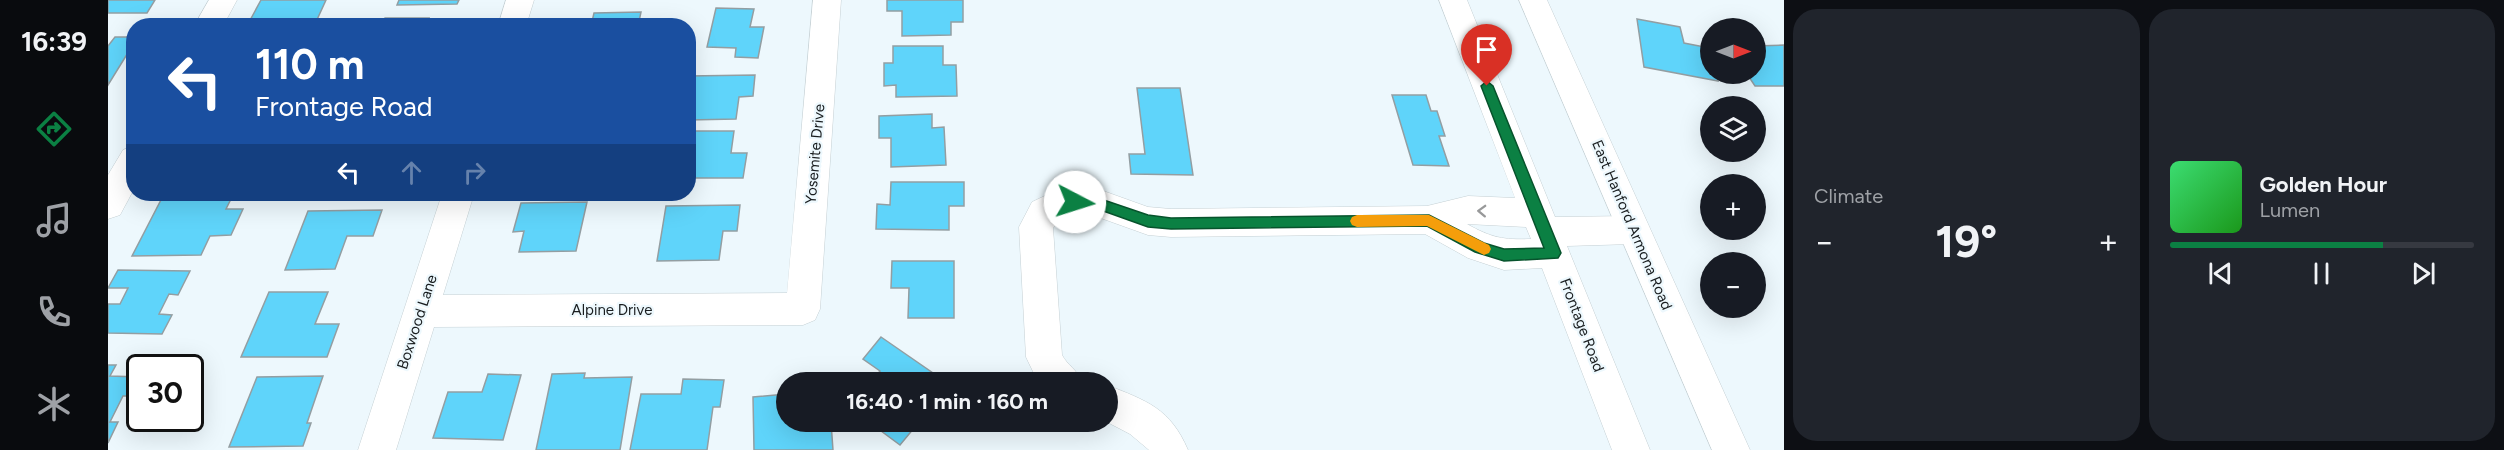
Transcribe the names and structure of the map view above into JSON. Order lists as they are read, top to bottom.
{
  "streets": {
    "street": [
      "Yosemite Drive",
      "East Hanford Armona Road",
      "Alpine Drive",
      "Boxwood Lane",
      "Frontage Road"
    ]
  },
  "crossings": [
    ["Yosemite Drive", "Alpine Drive"],
    ["Alpine Drive", "Boxwood Lane"]
  ],
  "north": "right",
  "page": {
    "tabs": "16:39",
    "tile": "Climate",
    "map_buttons": ["+", "−"],
    "turn": ["110 m", "Frontage Road"],
    "song": ["Golden Hour", "Lumen"],
    "heat": ["−", "19°", "+"],
    "limit": "30",
    "trip": "16:40 · 1 min · 160 m"
  }
}
